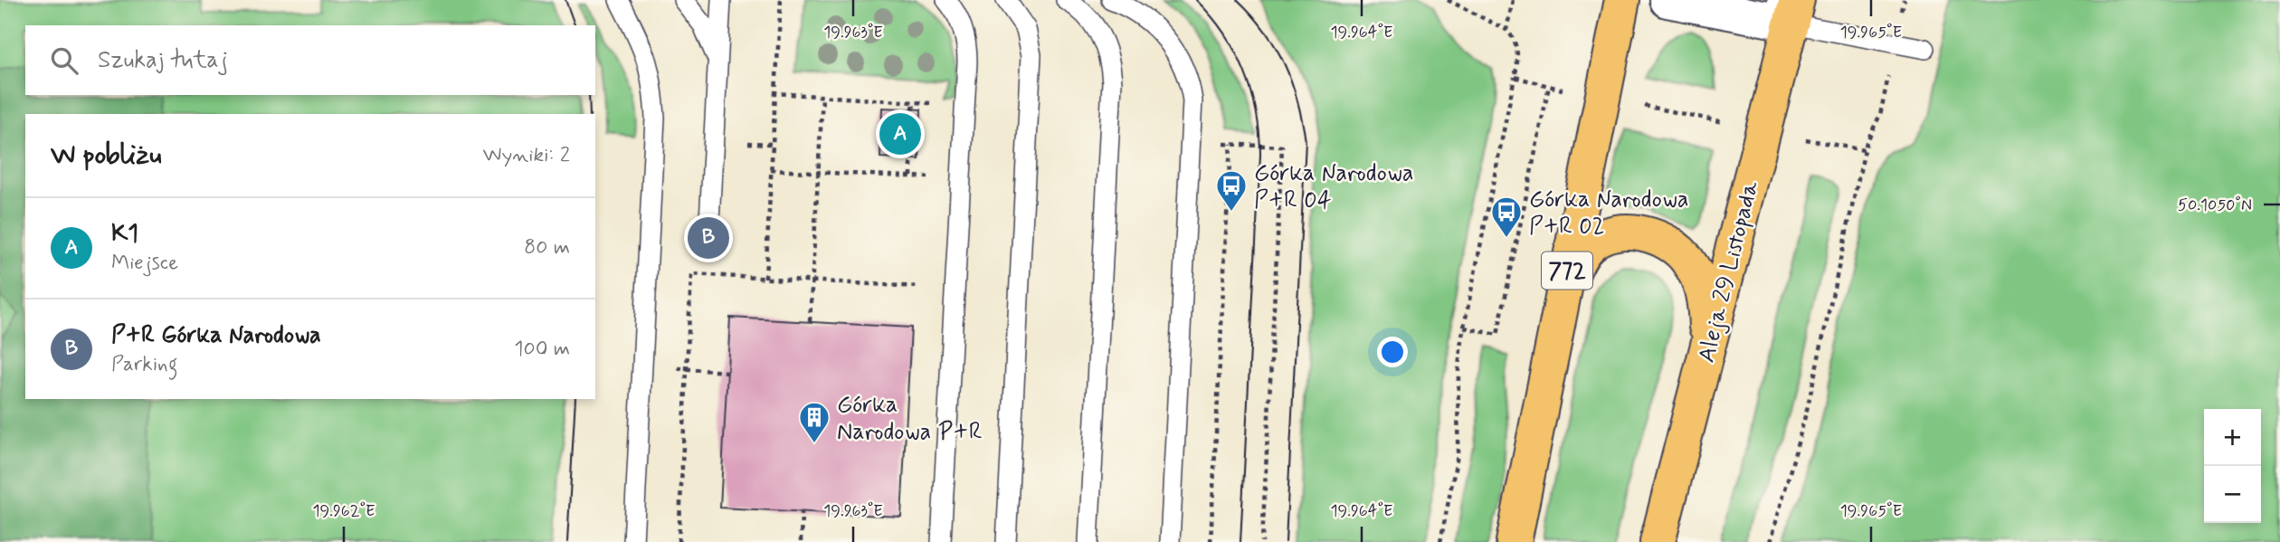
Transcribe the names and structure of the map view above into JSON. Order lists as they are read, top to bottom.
{
  "streets": {
    "main road": ["772", "Aleja 29 Listopada"]
  },
  "places": {
    "bus stop": ["Górka Narodowa P+R 04", "Górka Narodowa P+R 02"],
    "building": ["Górka Narodowa P+R"]
  },
  "page": {
    "search": "Szukaj tutaj",
    "pins": ["A", "B"],
    "heading": ["W pobliżu", "Wyniki: 2"],
    "list": [
      {
        "mark": "A",
        "name": "K1",
        "note": "Miejsce",
        "value": "80 m"
      },
      {
        "mark": "B",
        "name": "P+R Górka Narodowa",
        "note": "Parking",
        "value": "100 m"
      }
    ],
    "map_buttons": ["+", "−"]
  },
  "coordinates": [
    "19.963°E",
    "19.964°E",
    "19.965°E",
    "50.1050°N",
    "19.962°E"
  ]
}
